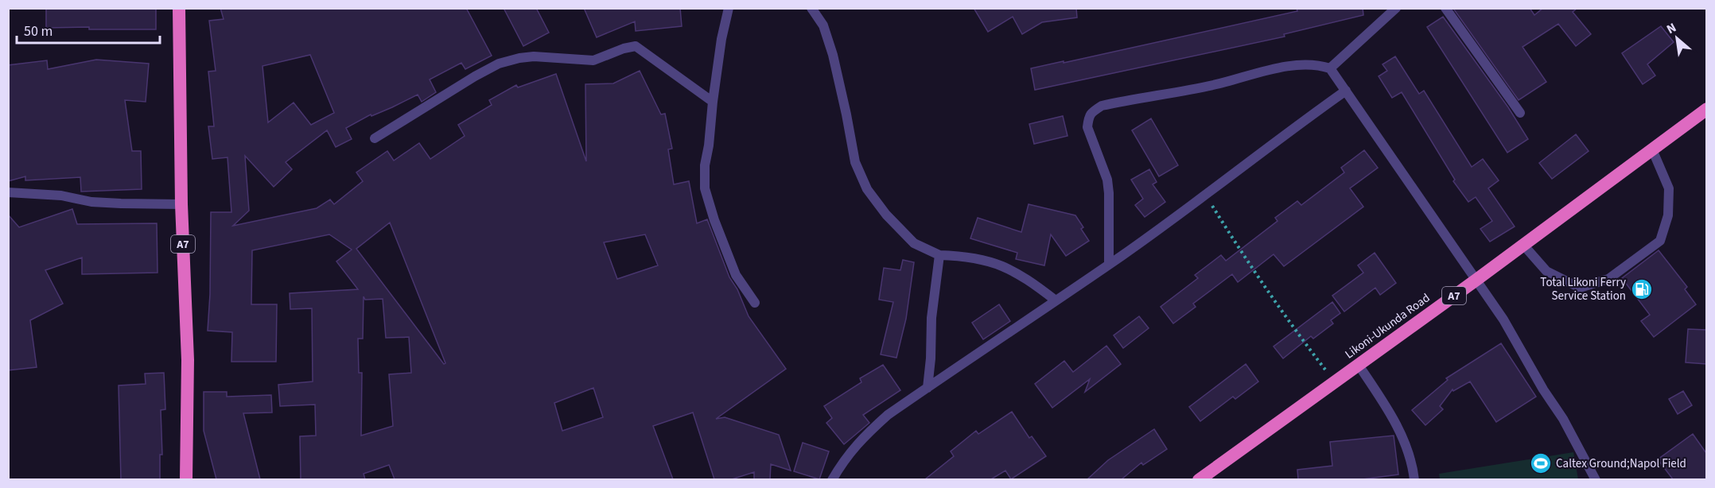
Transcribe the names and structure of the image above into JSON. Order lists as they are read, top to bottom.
{
  "streets": {
    "highway": ["A7", "Likoni-Ukunda Road"]
  },
  "places": {
    "fuel station": ["Total Likoni Ferry Service Station"],
    "sports": ["Caltex Ground;Napol Field"]
  },
  "scale_bar": "50 m",
  "north": "top left"
}
